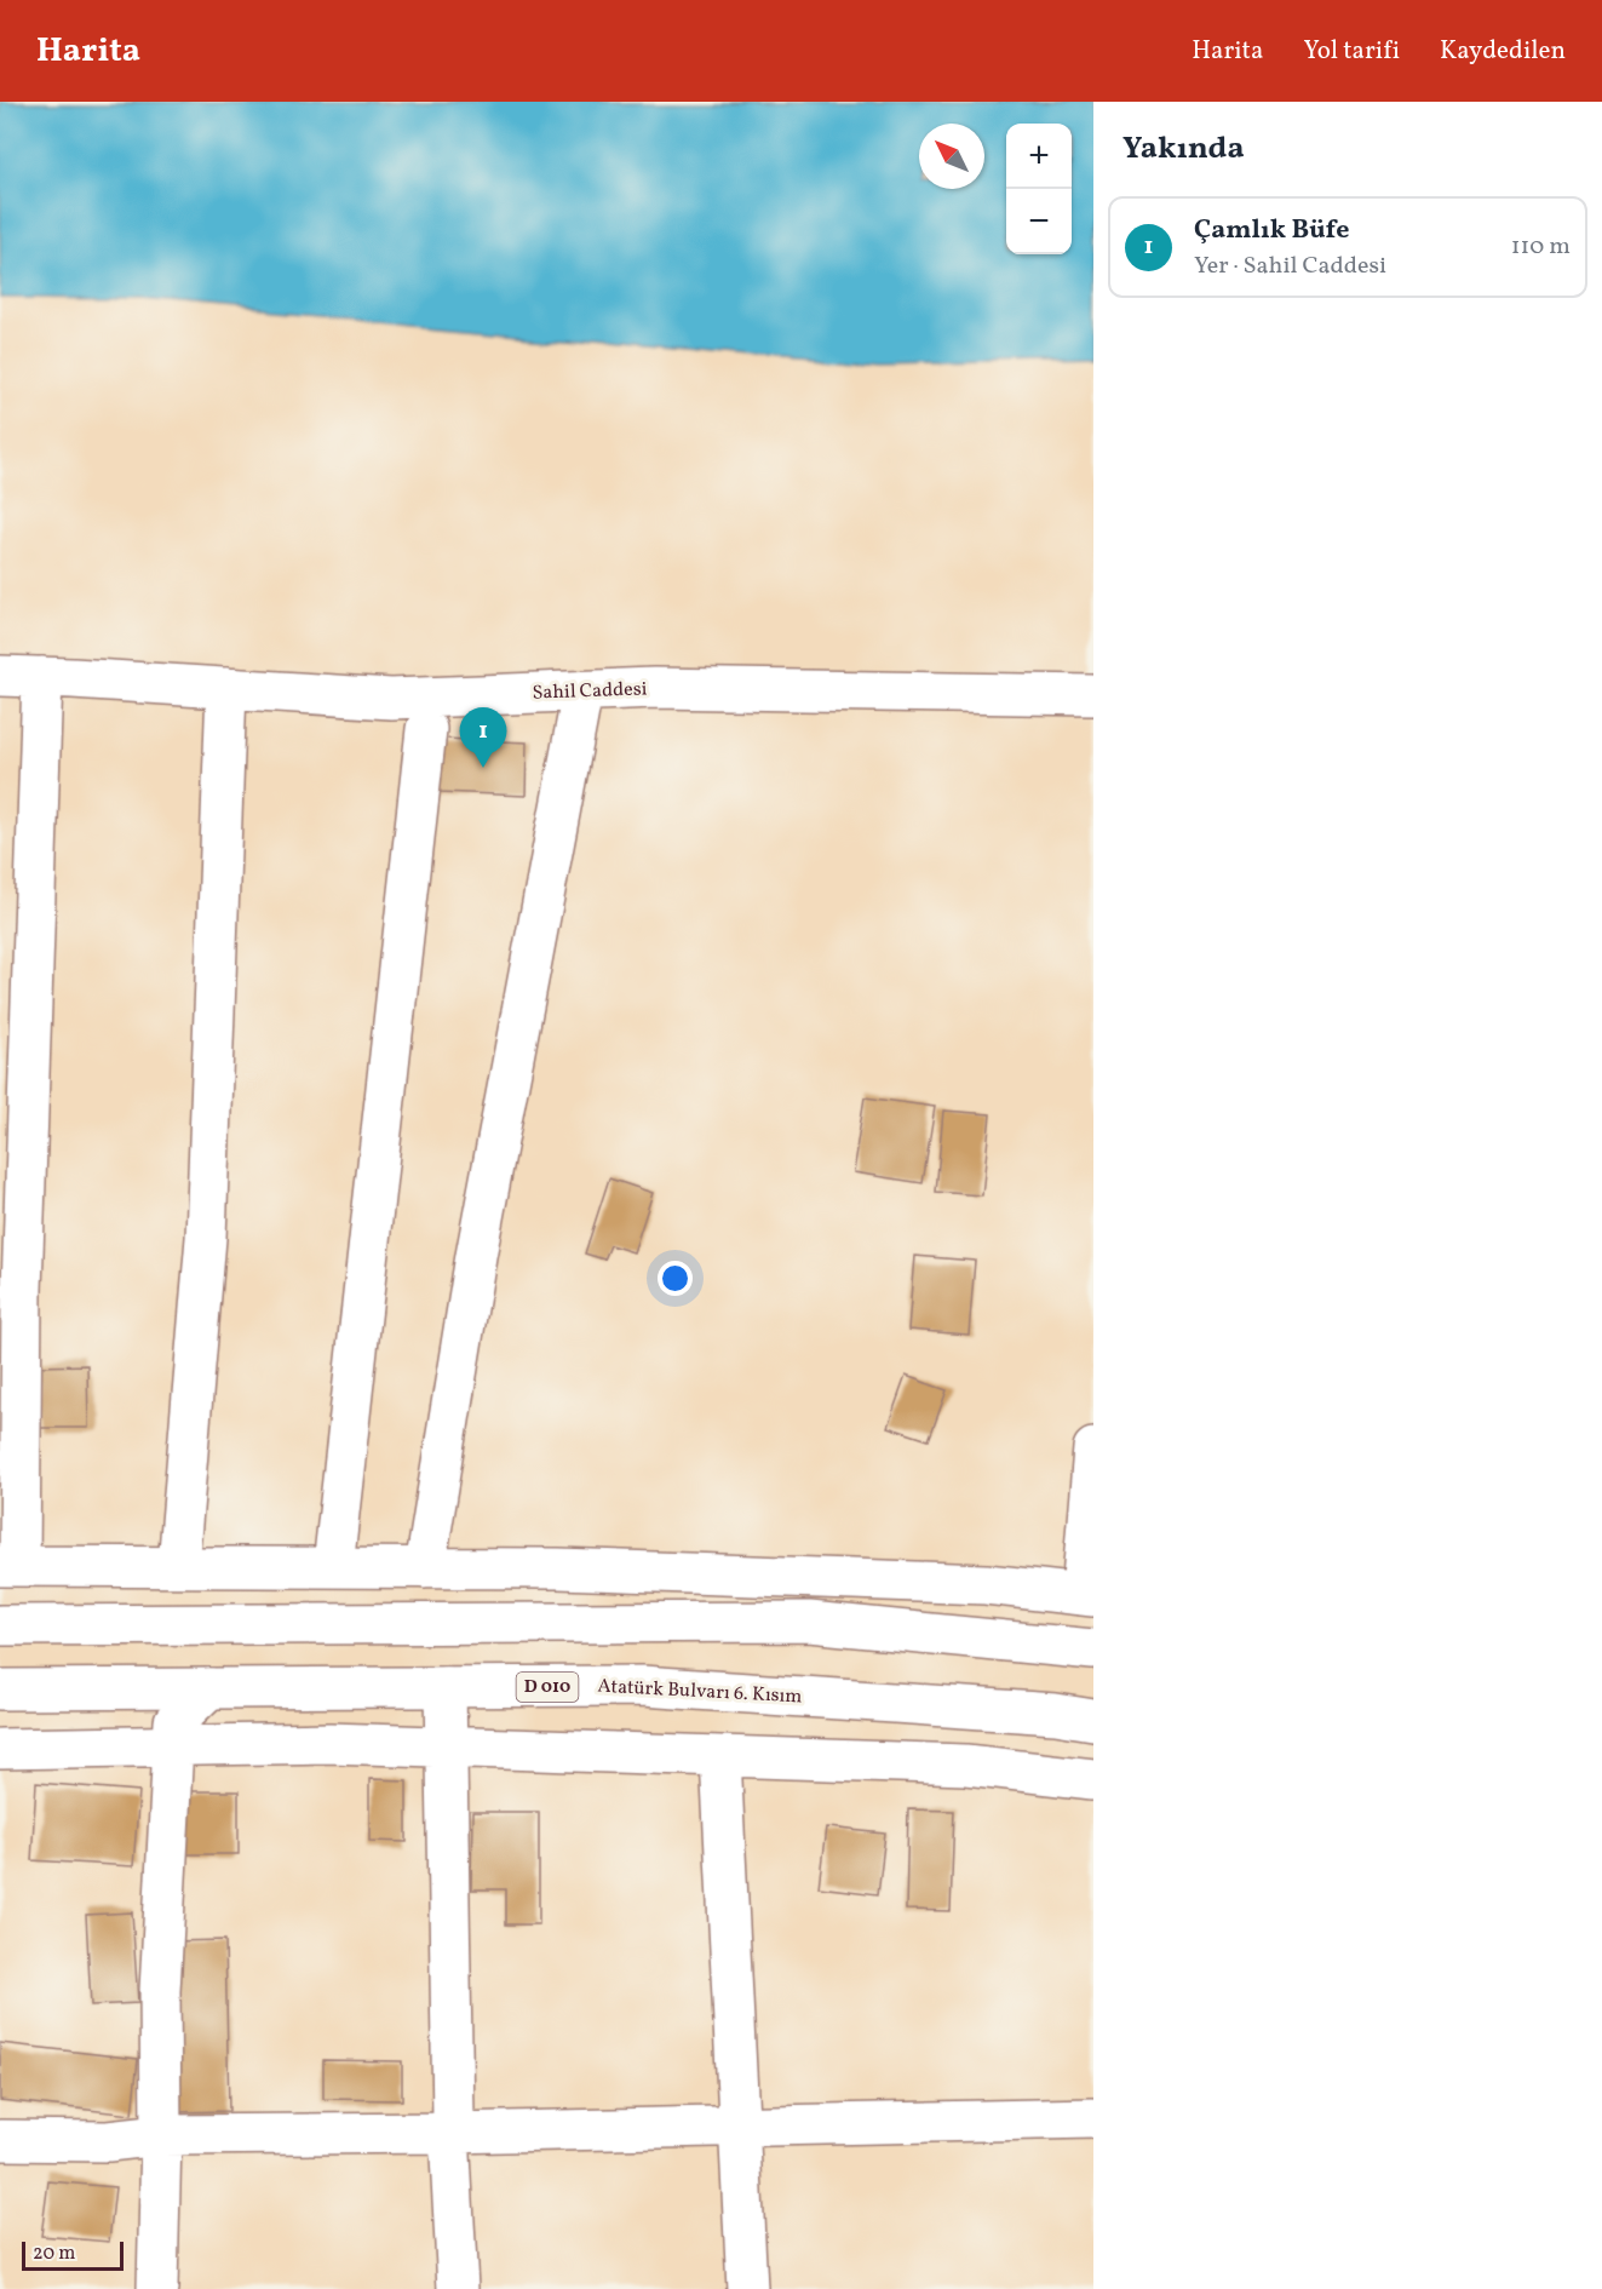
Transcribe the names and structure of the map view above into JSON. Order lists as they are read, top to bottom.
{
  "streets": {
    "main road": ["Sahil Caddesi", "D 010", "Atatürk Bulvarı 6. Kısım"]
  },
  "scale_bar": "20 m",
  "north": "top left",
  "page": {
    "header": "Harita",
    "nav": ["Harita", "Yol tarifi", "Kaydedilen"],
    "heading": "Yakında",
    "map_buttons": ["+", "−"],
    "list": [
      {
        "mark": "1",
        "name": "Çamlık Büfe",
        "note": "Yer · Sahil Caddesi",
        "value": "110 m"
      }
    ],
    "pins": "1",
    "scale": "20 m"
  }
}
